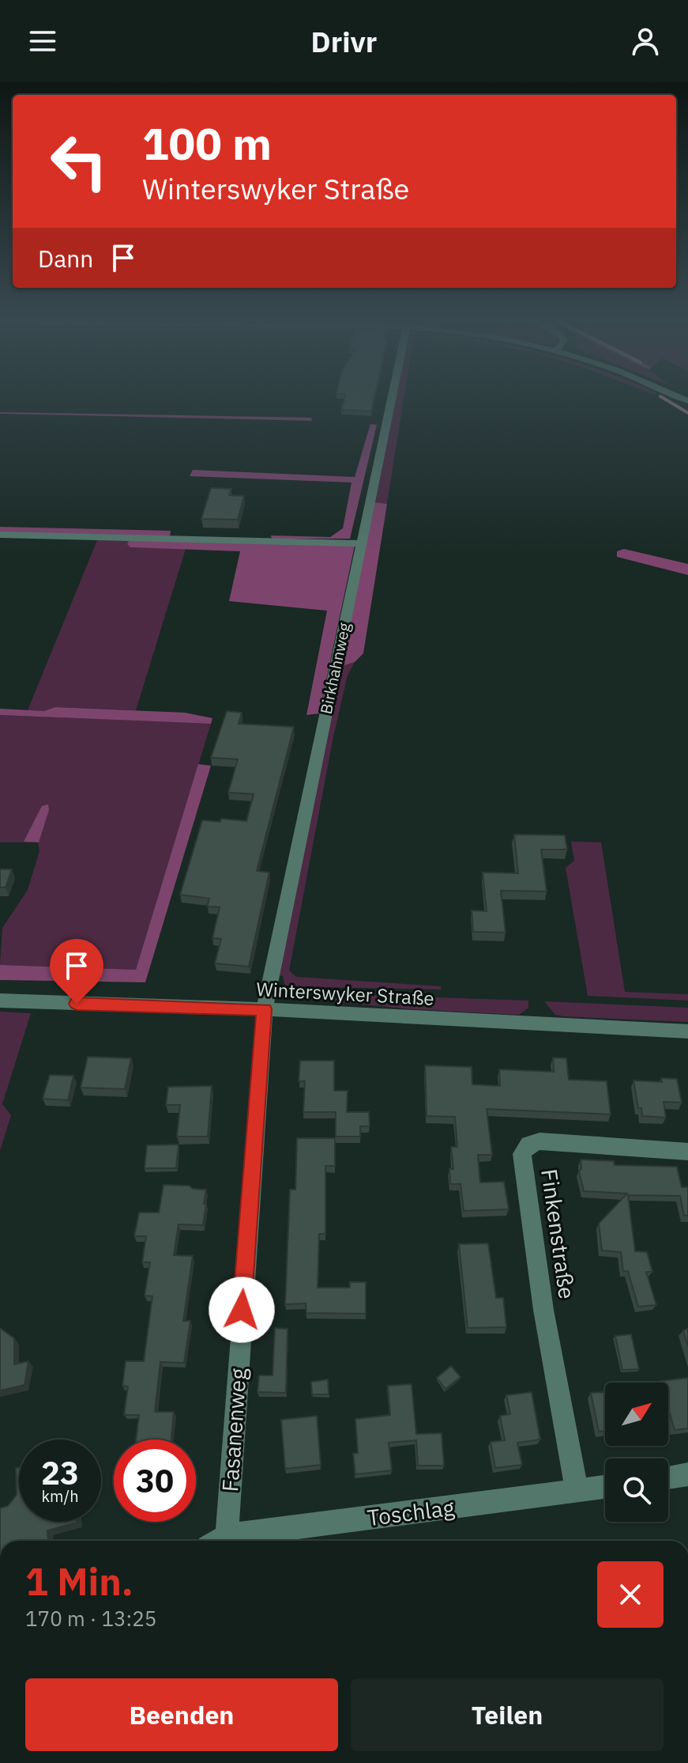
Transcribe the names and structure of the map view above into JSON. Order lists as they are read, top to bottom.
{
  "streets": {
    "street": [
      "Birkhahnweg",
      "Winterswyker Straße",
      "Finkenstraße",
      "Fasanenweg",
      "Toschlag"
    ]
  },
  "crossings": [
    ["Birkhahnweg", "Winterswyker Straße"],
    ["Birkhahnweg", "Fasanenweg"],
    ["Winterswyker Straße", "Fasanenweg"],
    ["Finkenstraße", "Toschlag"]
  ],
  "north": "top right",
  "page": {
    "header": "Drivr",
    "turn": ["100 m", "Winterswyker Straße"],
    "then": "Dann",
    "speed": "23 km/h",
    "limit": "30",
    "heading": ["1 Min.", "170 m · 13:25"],
    "buttons": ["Beenden", "Teilen"]
  }
}
